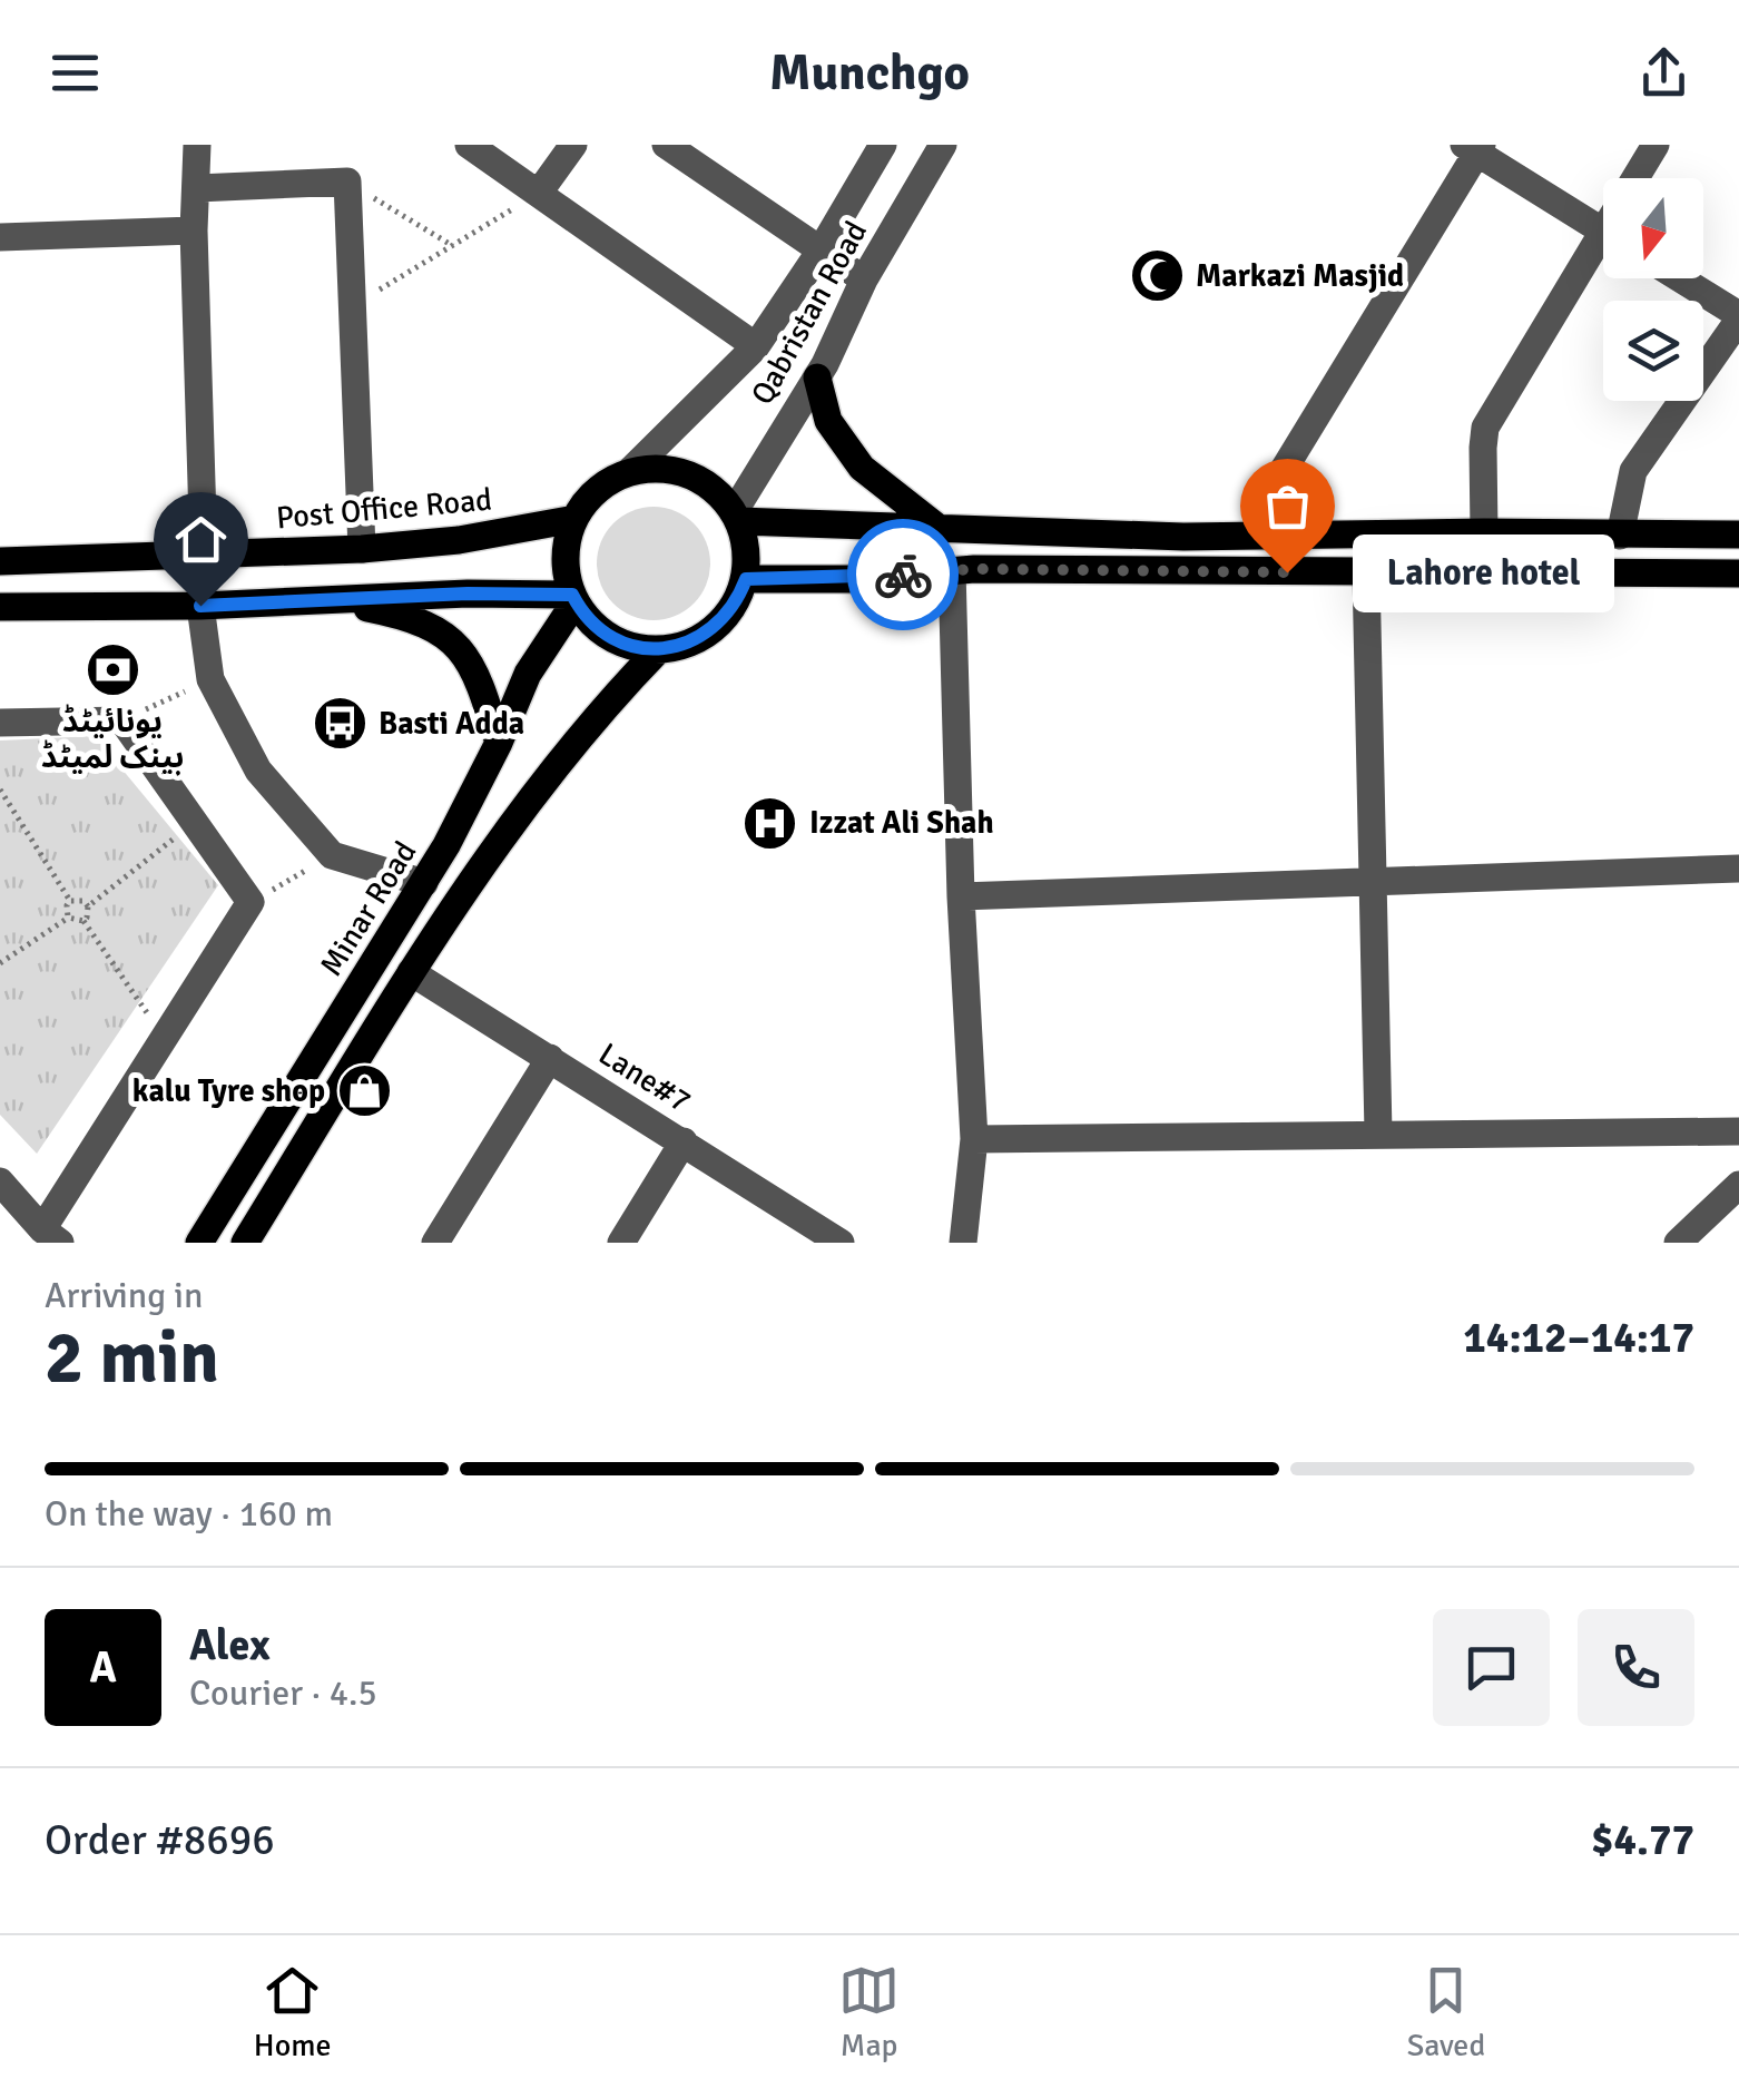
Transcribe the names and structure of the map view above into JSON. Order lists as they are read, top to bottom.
{
  "streets": {
    "main road": ["Post Office Road", "Minar Road"],
    "street": ["Qabristan Road", "Lane#7"]
  },
  "crossings": [
    ["Qabristan Road", "Post Office Road"],
    ["Qabristan Road", "Minar Road"],
    ["Post Office Road", "Minar Road"]
  ],
  "places": {
    "mosque": ["Markazi Masjid"],
    "other": ["Lahore hotel"],
    "bank": ["یونائیٹڈ بینک لمیٹڈ"],
    "bus stop": ["Basti Adda"],
    "hospital": ["Izzat Ali Shah"],
    "shop": ["kalu Tyre shop"]
  },
  "north": "bottom",
  "page": {
    "header": "Munchgo",
    "bubble": "Lahore hotel",
    "heading": ["2 min", "Arriving in", "14:12–14:17"],
    "panel": [
      "Alex",
      "Courier · 4.5",
      "Order #8696",
      "$4.77"
    ],
    "bar": "On the way · 160 m",
    "round": "A",
    "tabs": ["Home", "Map", "Saved"]
  }
}
